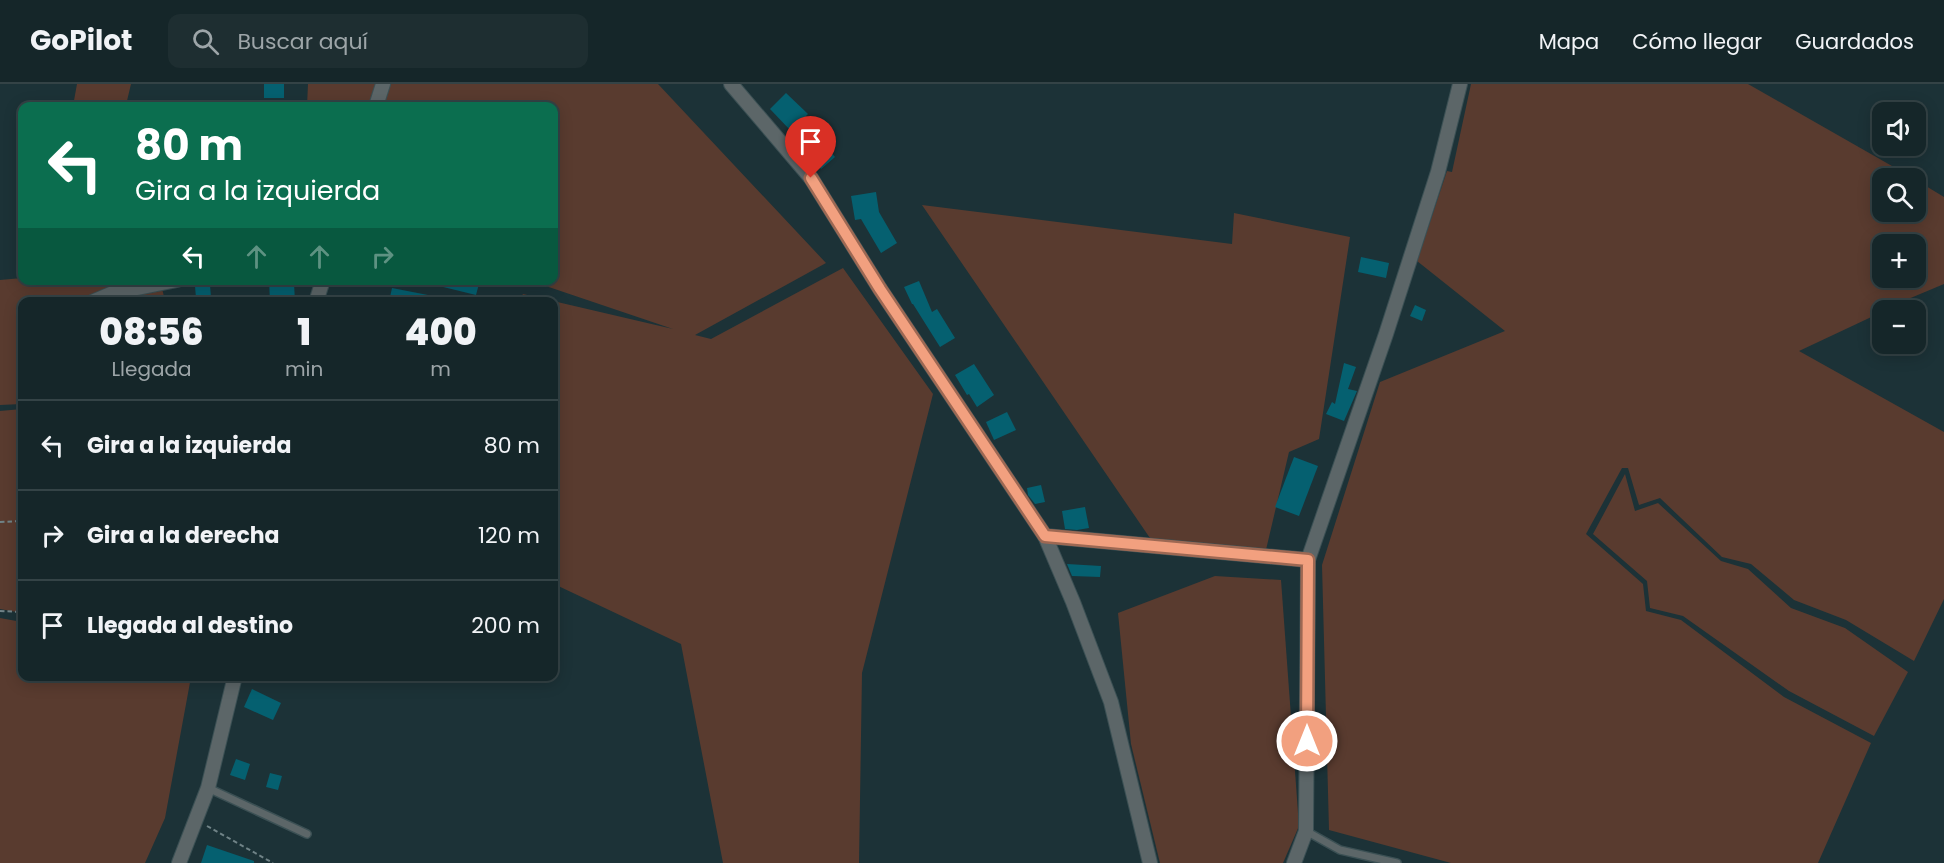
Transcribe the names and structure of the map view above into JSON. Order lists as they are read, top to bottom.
{
  "page": {
    "header": "GoPilot",
    "search": "Buscar aquí",
    "nav": ["Mapa", "Cómo llegar", "Guardados"],
    "map_buttons": ["+", "−"],
    "turn": ["80 m", "Gira a la izquierda"],
    "eta": [
      "08:56",
      "Llegada",
      "1",
      "min",
      "400",
      "m"
    ],
    "list": [
      {
        "name": "Gira a la izquierda",
        "value": "80 m"
      },
      {
        "name": "Gira a la derecha",
        "value": "120 m"
      },
      {
        "name": "Llegada al destino",
        "value": "200 m"
      }
    ]
  }
}
